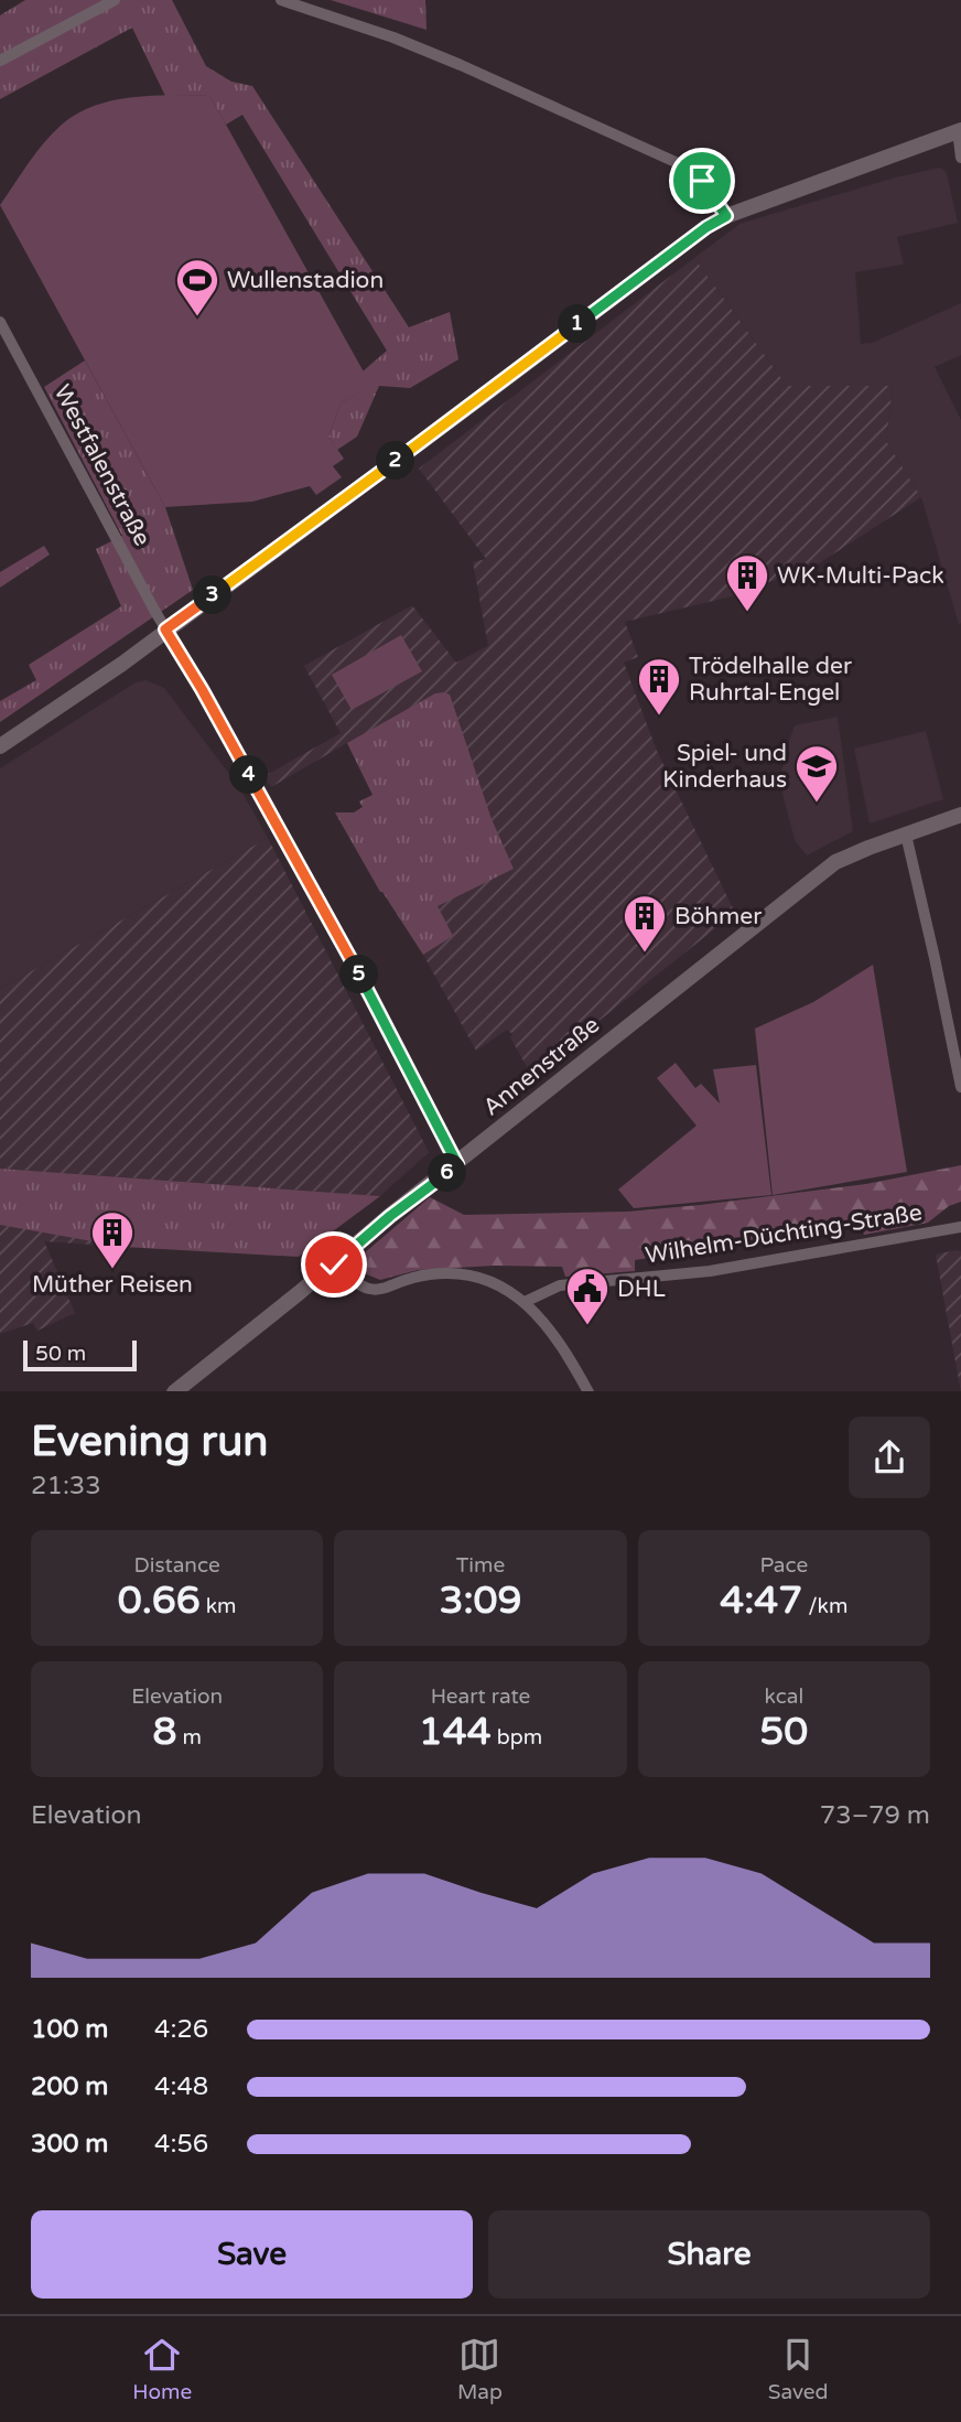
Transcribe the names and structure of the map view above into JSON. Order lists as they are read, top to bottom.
{
  "streets": {
    "street": ["Westfalenstraße", "Annenstraße", "Wilhelm-Düchting-Straße"]
  },
  "crossings": [
    ["Westfalenstraße", "Annenstraße"]
  ],
  "places": {
    "sports": ["Wullenstadion"],
    "building": [
      "WK-Multi-Pack",
      "Trödelhalle der Ruhrtal-Engel",
      "Böhmer",
      "Müther Reisen"
    ],
    "school or university": ["Spiel- und Kinderhaus"],
    "public building": ["DHL"]
  },
  "scale_bar": "50 m",
  "page": {
    "pins": [
      "1",
      "2",
      "3",
      "4",
      "5",
      "6"
    ],
    "scale": "50 m",
    "heading": ["Evening run", "21:33"],
    "stats": [
      ["Distance", "0.66 km"],
      ["Time", "3:09"],
      ["Pace", "4:47 /km"],
      ["Elevation", "8 m"],
      ["Heart rate", "144 bpm"],
      ["kcal", "50"]
    ],
    "chart": ["Elevation", "73–79 m"],
    "list": [
      {
        "name": "100 m",
        "note": "4:26"
      },
      {
        "name": "200 m",
        "note": "4:48"
      },
      {
        "name": "300 m",
        "note": "4:56"
      }
    ],
    "buttons": ["Save", "Share"],
    "tabs": ["Home", "Map", "Saved"]
  }
}
